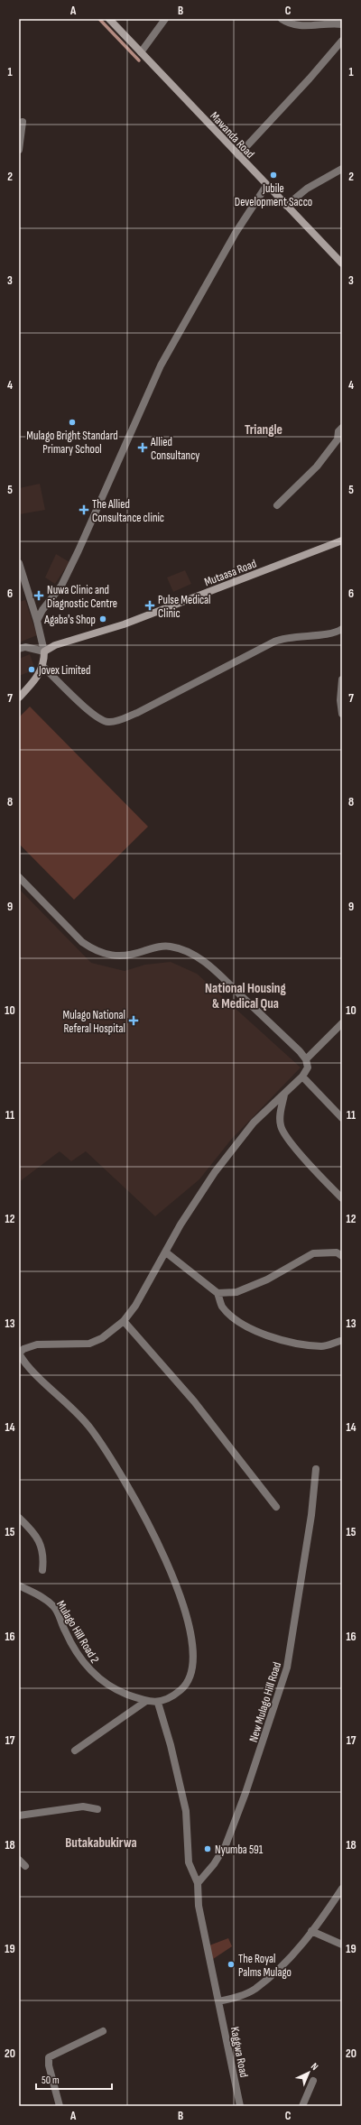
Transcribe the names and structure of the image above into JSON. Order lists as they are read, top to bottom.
{
  "streets": {
    "street": [
      "Mawanda Road",
      "Mutaasa Road",
      "Mulago Hill Road 2",
      "New Mulago Hill Road",
      "Kaggwa Road"
    ]
  },
  "crossings": [
    ["New Mulago Hill Road", "Kaggwa Road"]
  ],
  "districts": ["Triangle", "National Housing & Medical Qua", "Butakabukirwa"],
  "places": {
    "other": [
      "Jubile Development Sacco",
      "Mulago Bright Standard Primary School",
      "Agaba's Shop",
      "Jovex Limited",
      "Nyumba 591",
      "The Royal Palms Mulago"
    ],
    "health": [
      "Allied Consultancy",
      "The Allied Consultance clinic",
      "Nuwa Clinic and Diagnostic Centre",
      "Pulse Medical Clinic",
      "Mulago National Referal Hospital"
    ]
  },
  "scale_bar": "50 m",
  "north": "top right",
  "grid": {
    "columns": ["A", "B", "C"],
    "rows": [
      "1",
      "2",
      "3",
      "4",
      "5",
      "6",
      "7",
      "8",
      "9",
      "10",
      "11",
      "12",
      "13",
      "14",
      "15",
      "16",
      "17",
      "18",
      "19",
      "20"
    ]
  }
}
